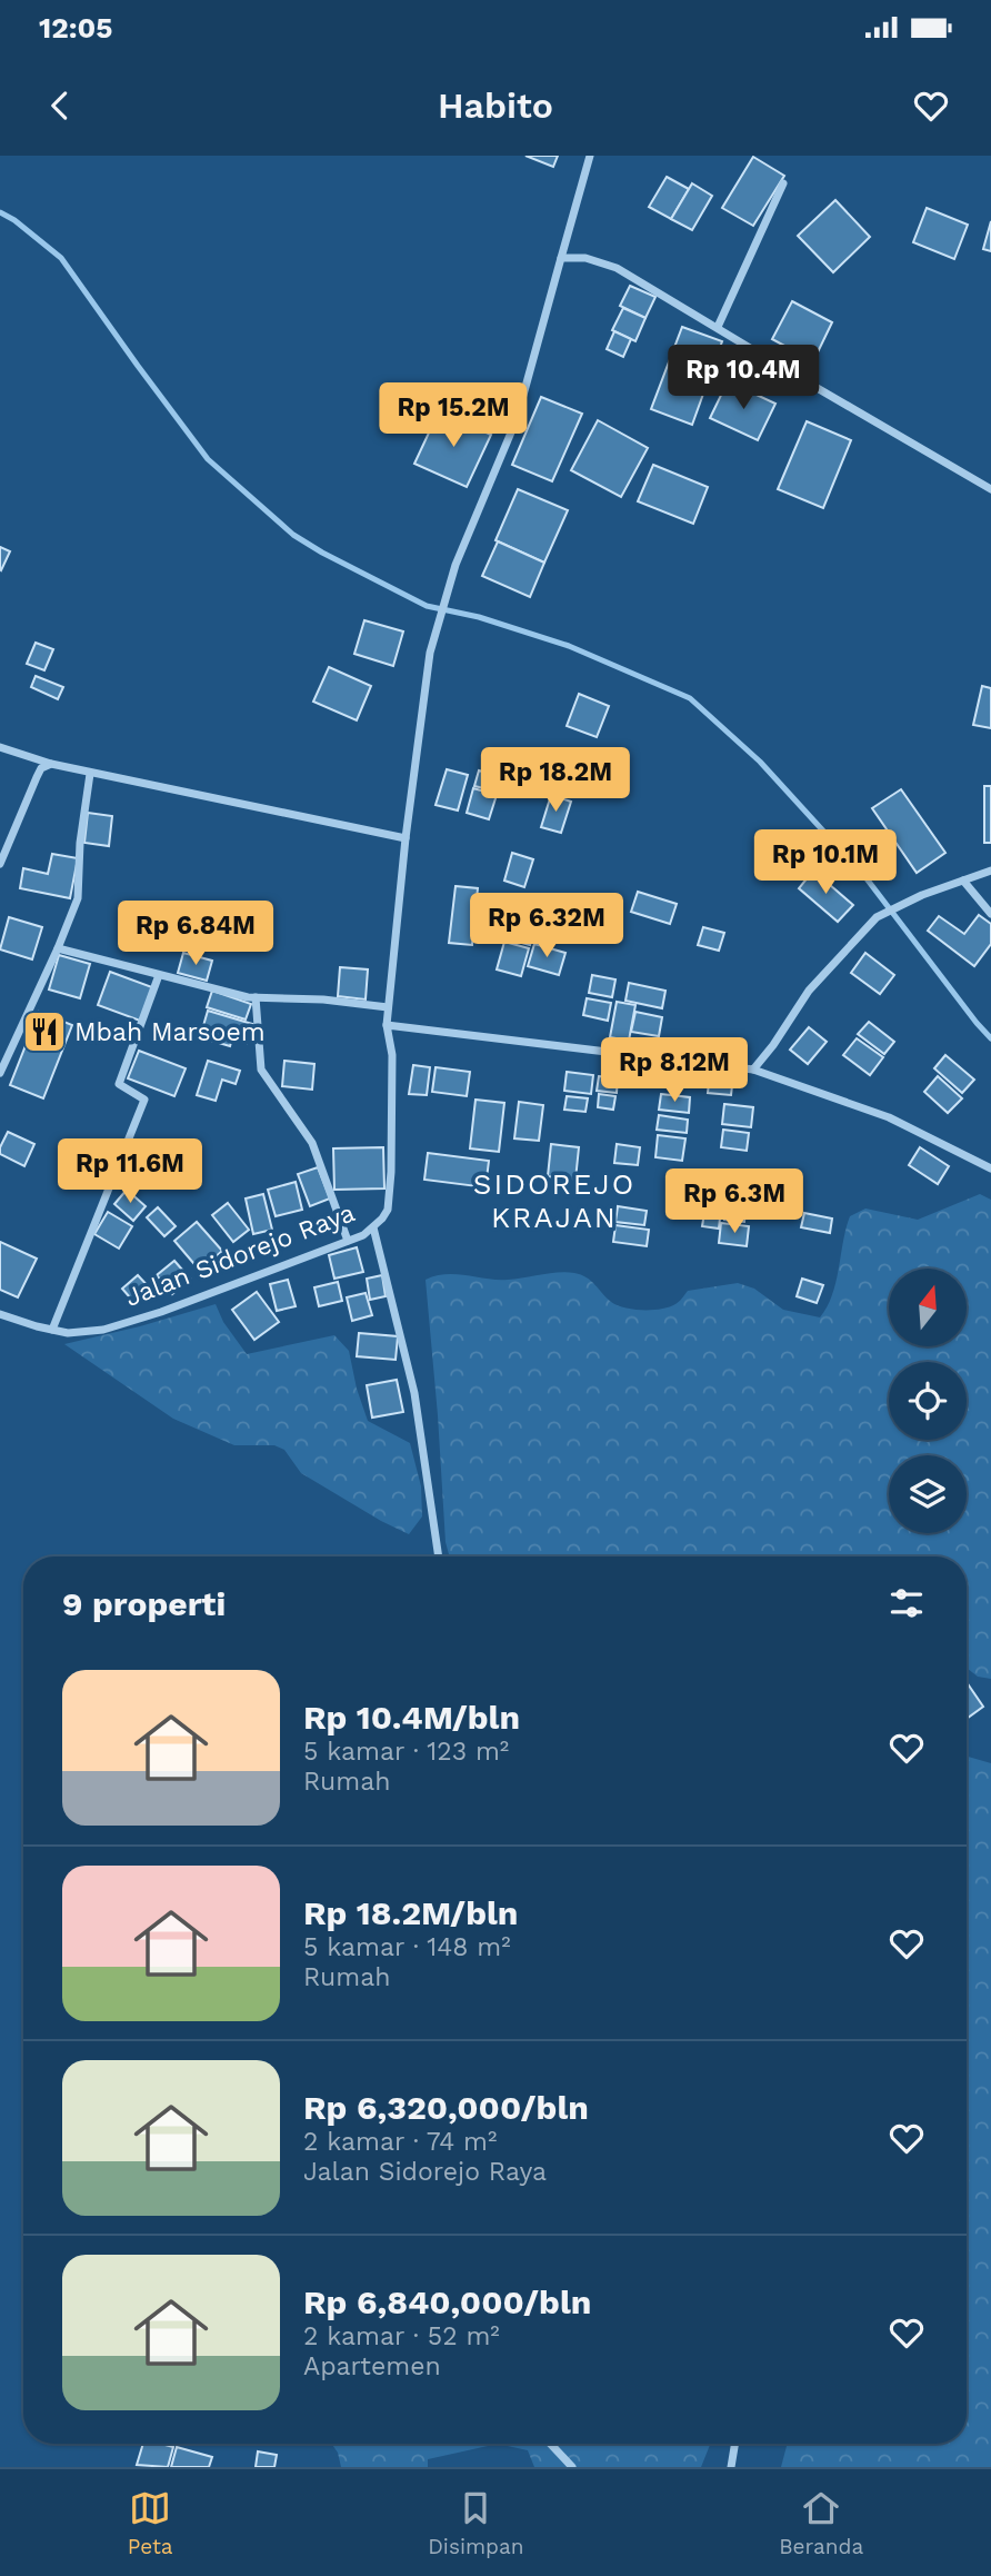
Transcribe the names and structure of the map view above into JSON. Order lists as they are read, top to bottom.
{
  "streets": {
    "street": ["Jalan Sidorejo Raya"]
  },
  "districts": ["SIDOREJO KRAJAN"],
  "places": {
    "restaurant": ["Mbah Marsoem"]
  },
  "north": "top",
  "page": {
    "status": "12:05",
    "header": "Habito",
    "price": [
      "Rp 10.4M",
      "Rp 15.2M",
      "Rp 18.2M",
      "Rp 10.1M",
      "Rp 6.32M",
      "Rp 6.84M",
      "Rp 8.12M",
      "Rp 11.6M",
      "Rp 6.3M"
    ],
    "heading": "9 properti",
    "list": [
      {
        "name": "Rp 10.4M/bln",
        "note": "5 kamar · 123 m² · Rumah"
      },
      {
        "name": "Rp 18.2M/bln",
        "note": "5 kamar · 148 m² · Rumah"
      },
      {
        "name": "Rp 6,320,000/bln",
        "note": "2 kamar · 74 m² · Jalan Sidorejo Raya"
      },
      {
        "name": "Rp 6,840,000/bln",
        "note": "2 kamar · 52 m² · Apartemen"
      }
    ],
    "tabs": ["Peta", "Disimpan", "Beranda"]
  }
}
